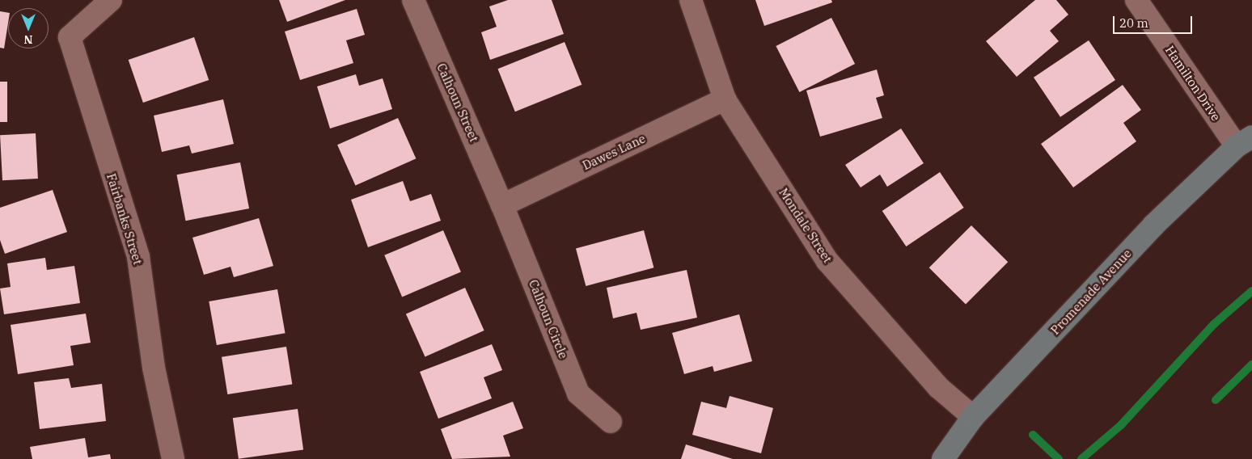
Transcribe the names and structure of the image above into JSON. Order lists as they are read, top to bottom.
{
  "streets": {
    "main road": ["Promenade Avenue"],
    "street": [
      "Hamilton Drive",
      "Calhoun Street",
      "Dawes Lane",
      "Fairbanks Street",
      "Mondale Street",
      "Calhoun Circle"
    ]
  },
  "crossings": [
    ["Hamilton Drive", "Promenade Avenue"],
    ["Calhoun Street", "Dawes Lane"],
    ["Calhoun Street", "Calhoun Circle"],
    ["Dawes Lane", "Mondale Street"],
    ["Dawes Lane", "Calhoun Circle"],
    ["Mondale Street", "Promenade Avenue"]
  ],
  "scale_bar": "20 m",
  "north": "bottom"
}
